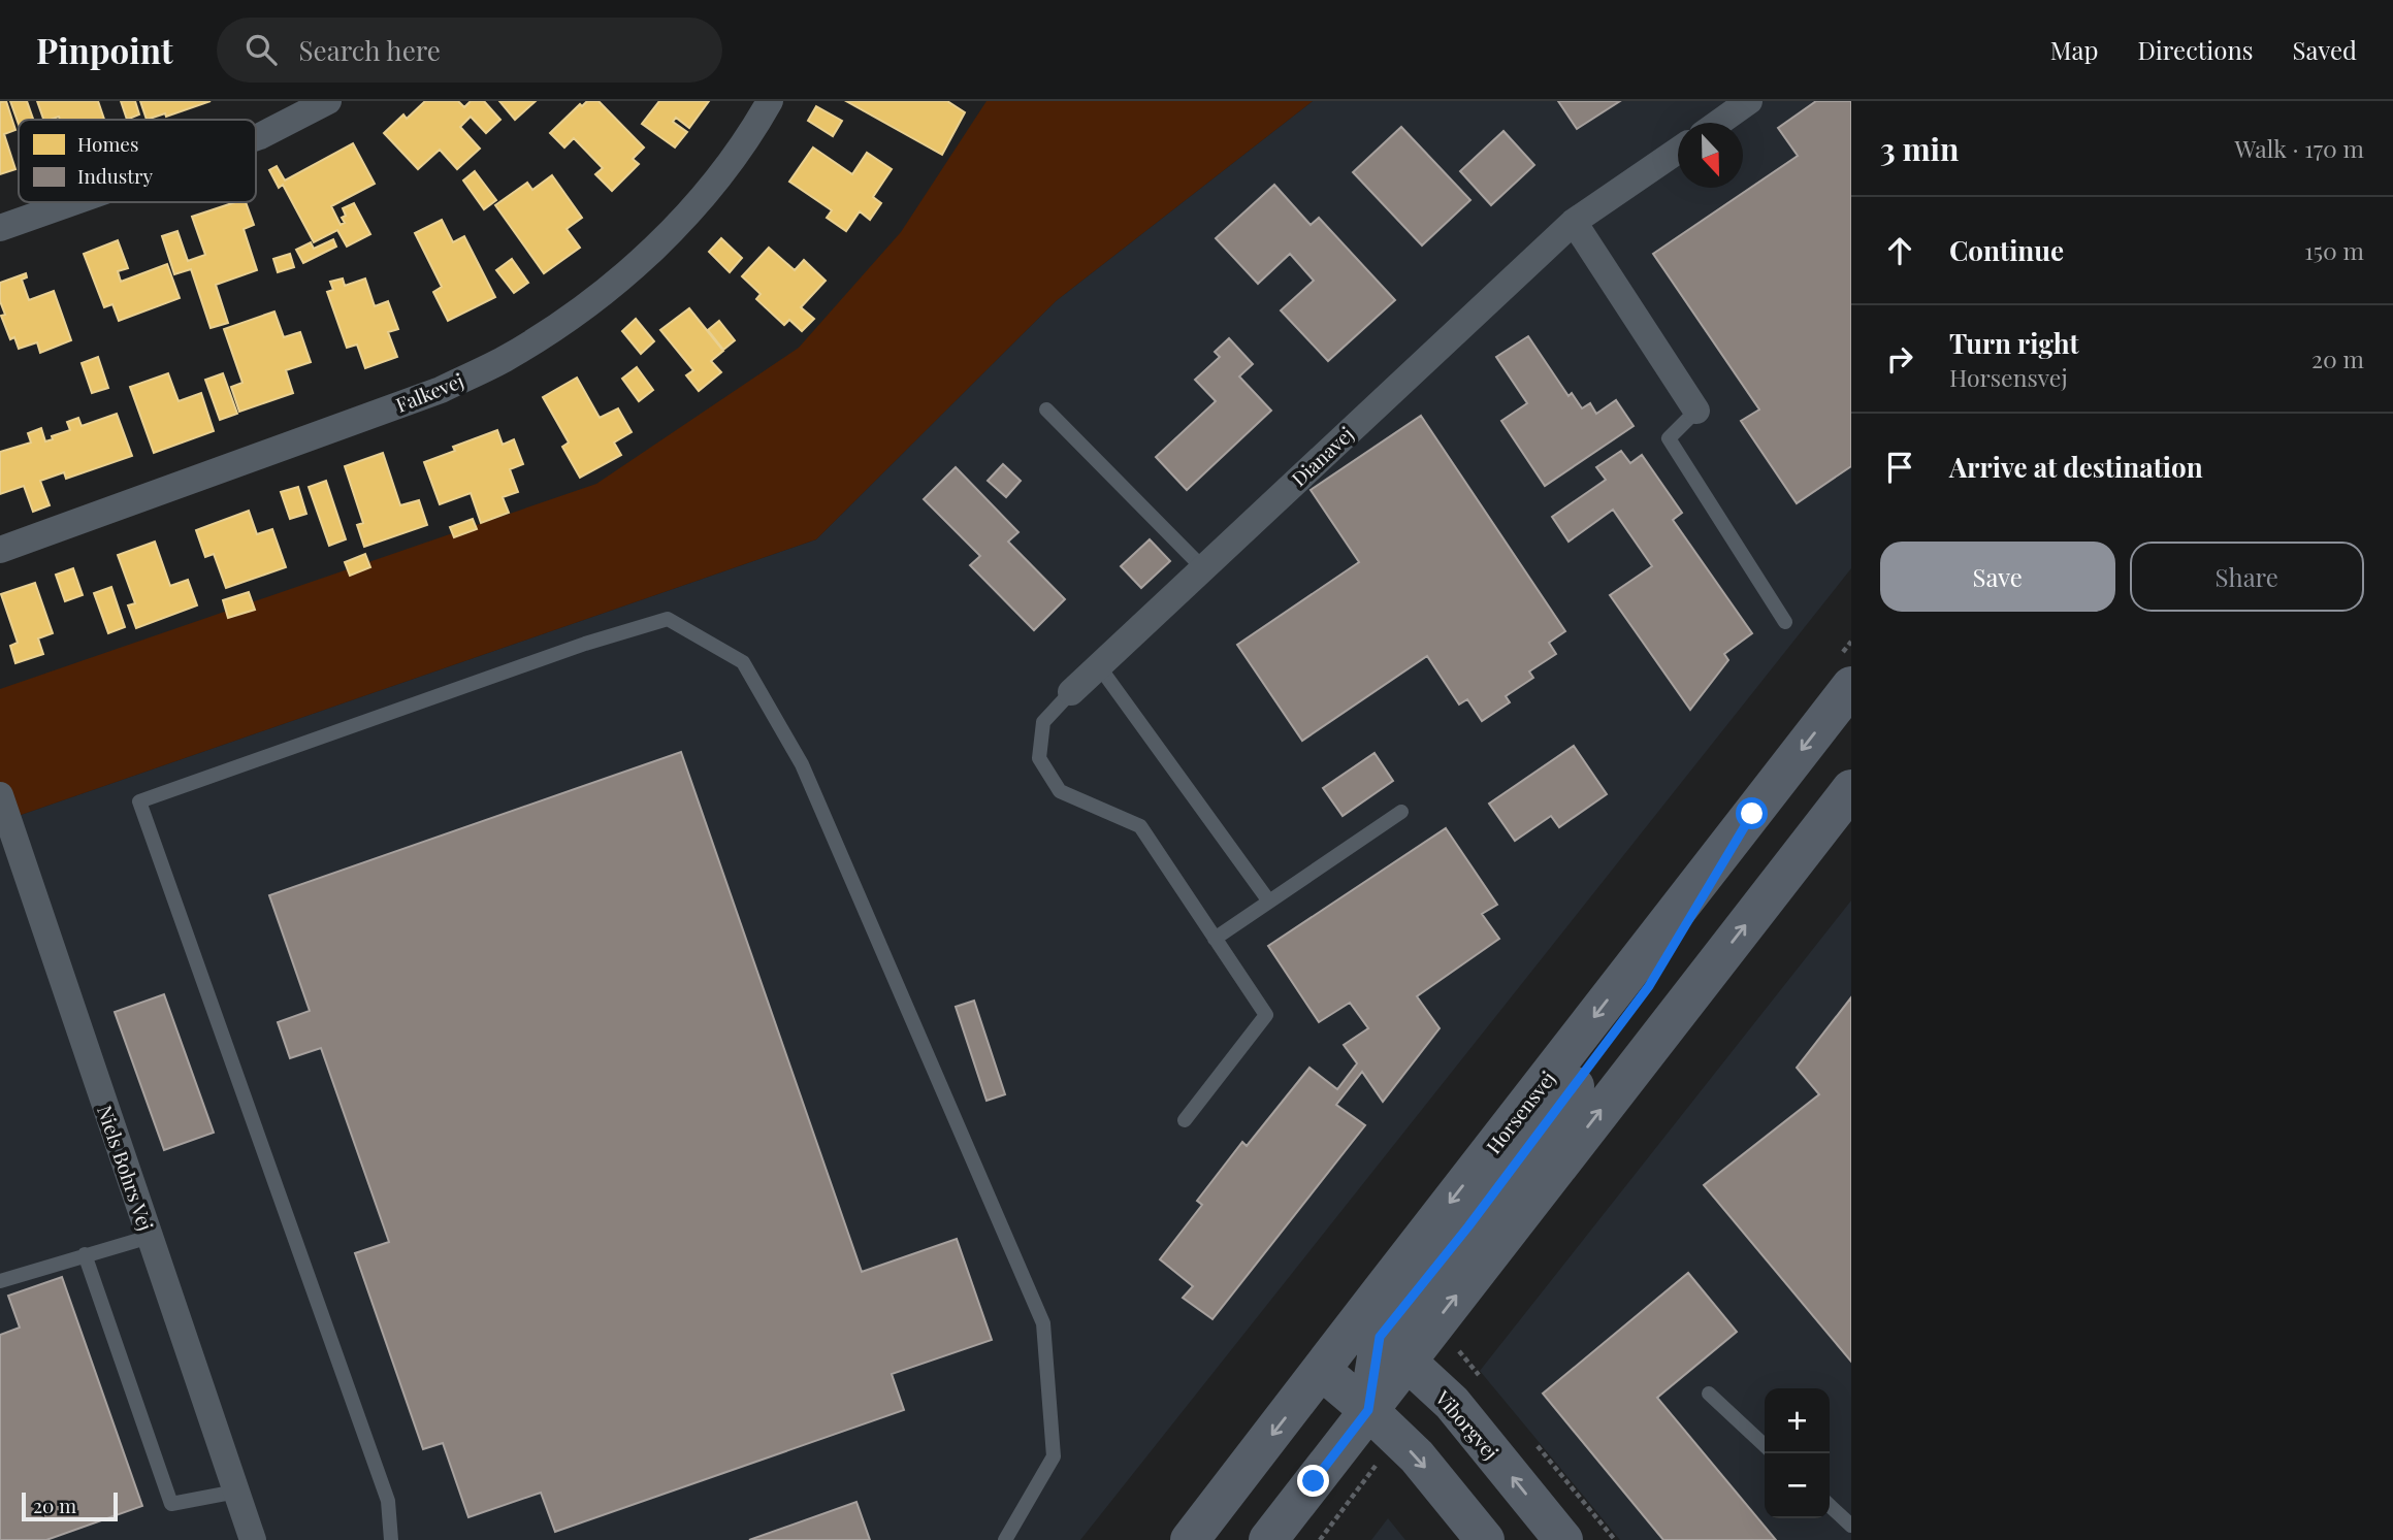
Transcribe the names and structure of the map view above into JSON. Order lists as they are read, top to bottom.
{
  "streets": {
    "main road": ["Horsensvej", "Viborgvej"],
    "street": ["Falkevej", "Dianavej", "Niels Bohrs Vej"]
  },
  "crossings": [
    ["Horsensvej", "Viborgvej"]
  ],
  "legend": ["Homes", "Industry"],
  "scale_bar": "20 m",
  "north": "bottom",
  "page": {
    "header": "Pinpoint",
    "search": "Search here",
    "nav": ["Map", "Directions", "Saved"],
    "heading": ["3 min", "Walk · 170 m"],
    "list": [
      ["Continue", "150 m"],
      ["Turn right", "Horsensvej", "20 m"],
      "Arrive at destination"
    ],
    "buttons": ["Save", "Share"],
    "map_buttons": ["+", "−"],
    "scale": "20 m"
  }
}
